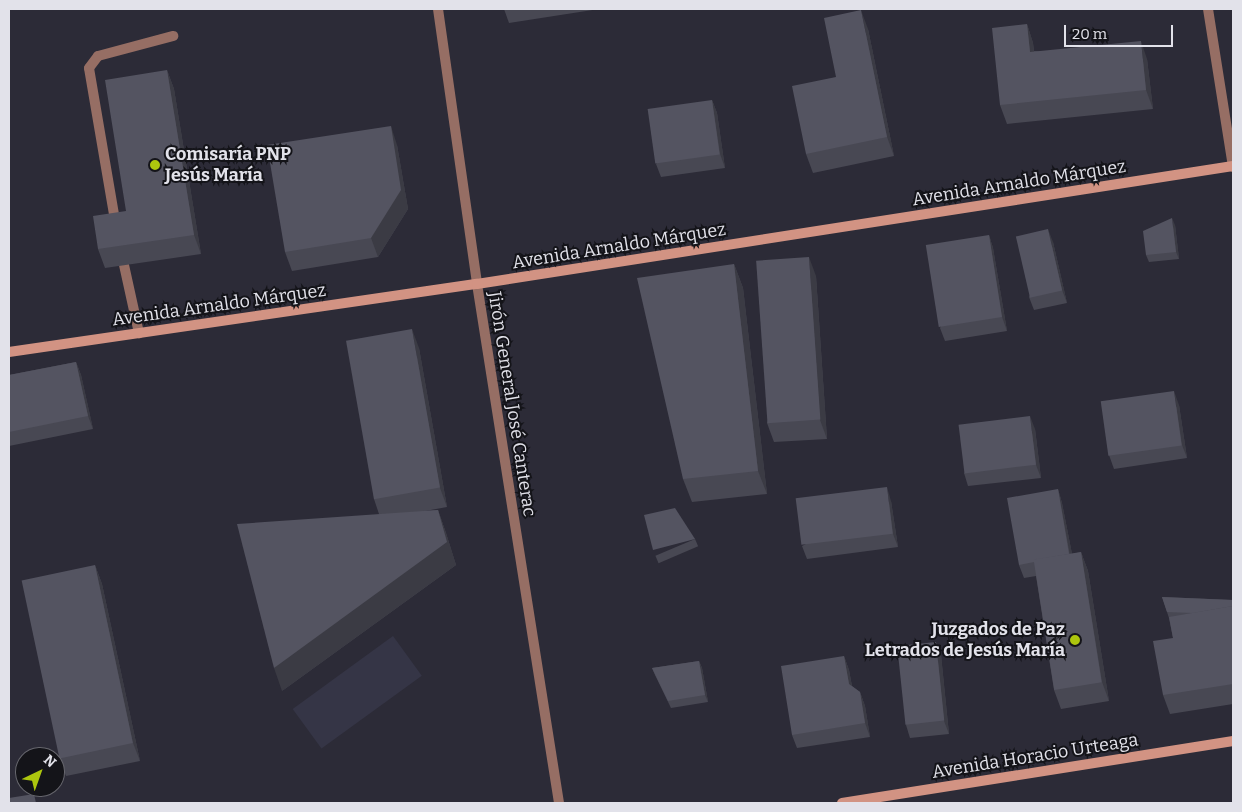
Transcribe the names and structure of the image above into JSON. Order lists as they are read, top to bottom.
{
  "streets": {
    "street": ["Avenida Arnaldo Márquez", "Jirón General José Canterac", "Avenida Horacio Urteaga"]
  },
  "crossings": [
    ["Avenida Arnaldo Márquez", "Jirón General José Canterac"]
  ],
  "places": ["Comisaría PNP Jesús María", "Juzgados de Paz Letrados de Jesús María"],
  "scale_bar": "20 m",
  "north": "top right"
}
